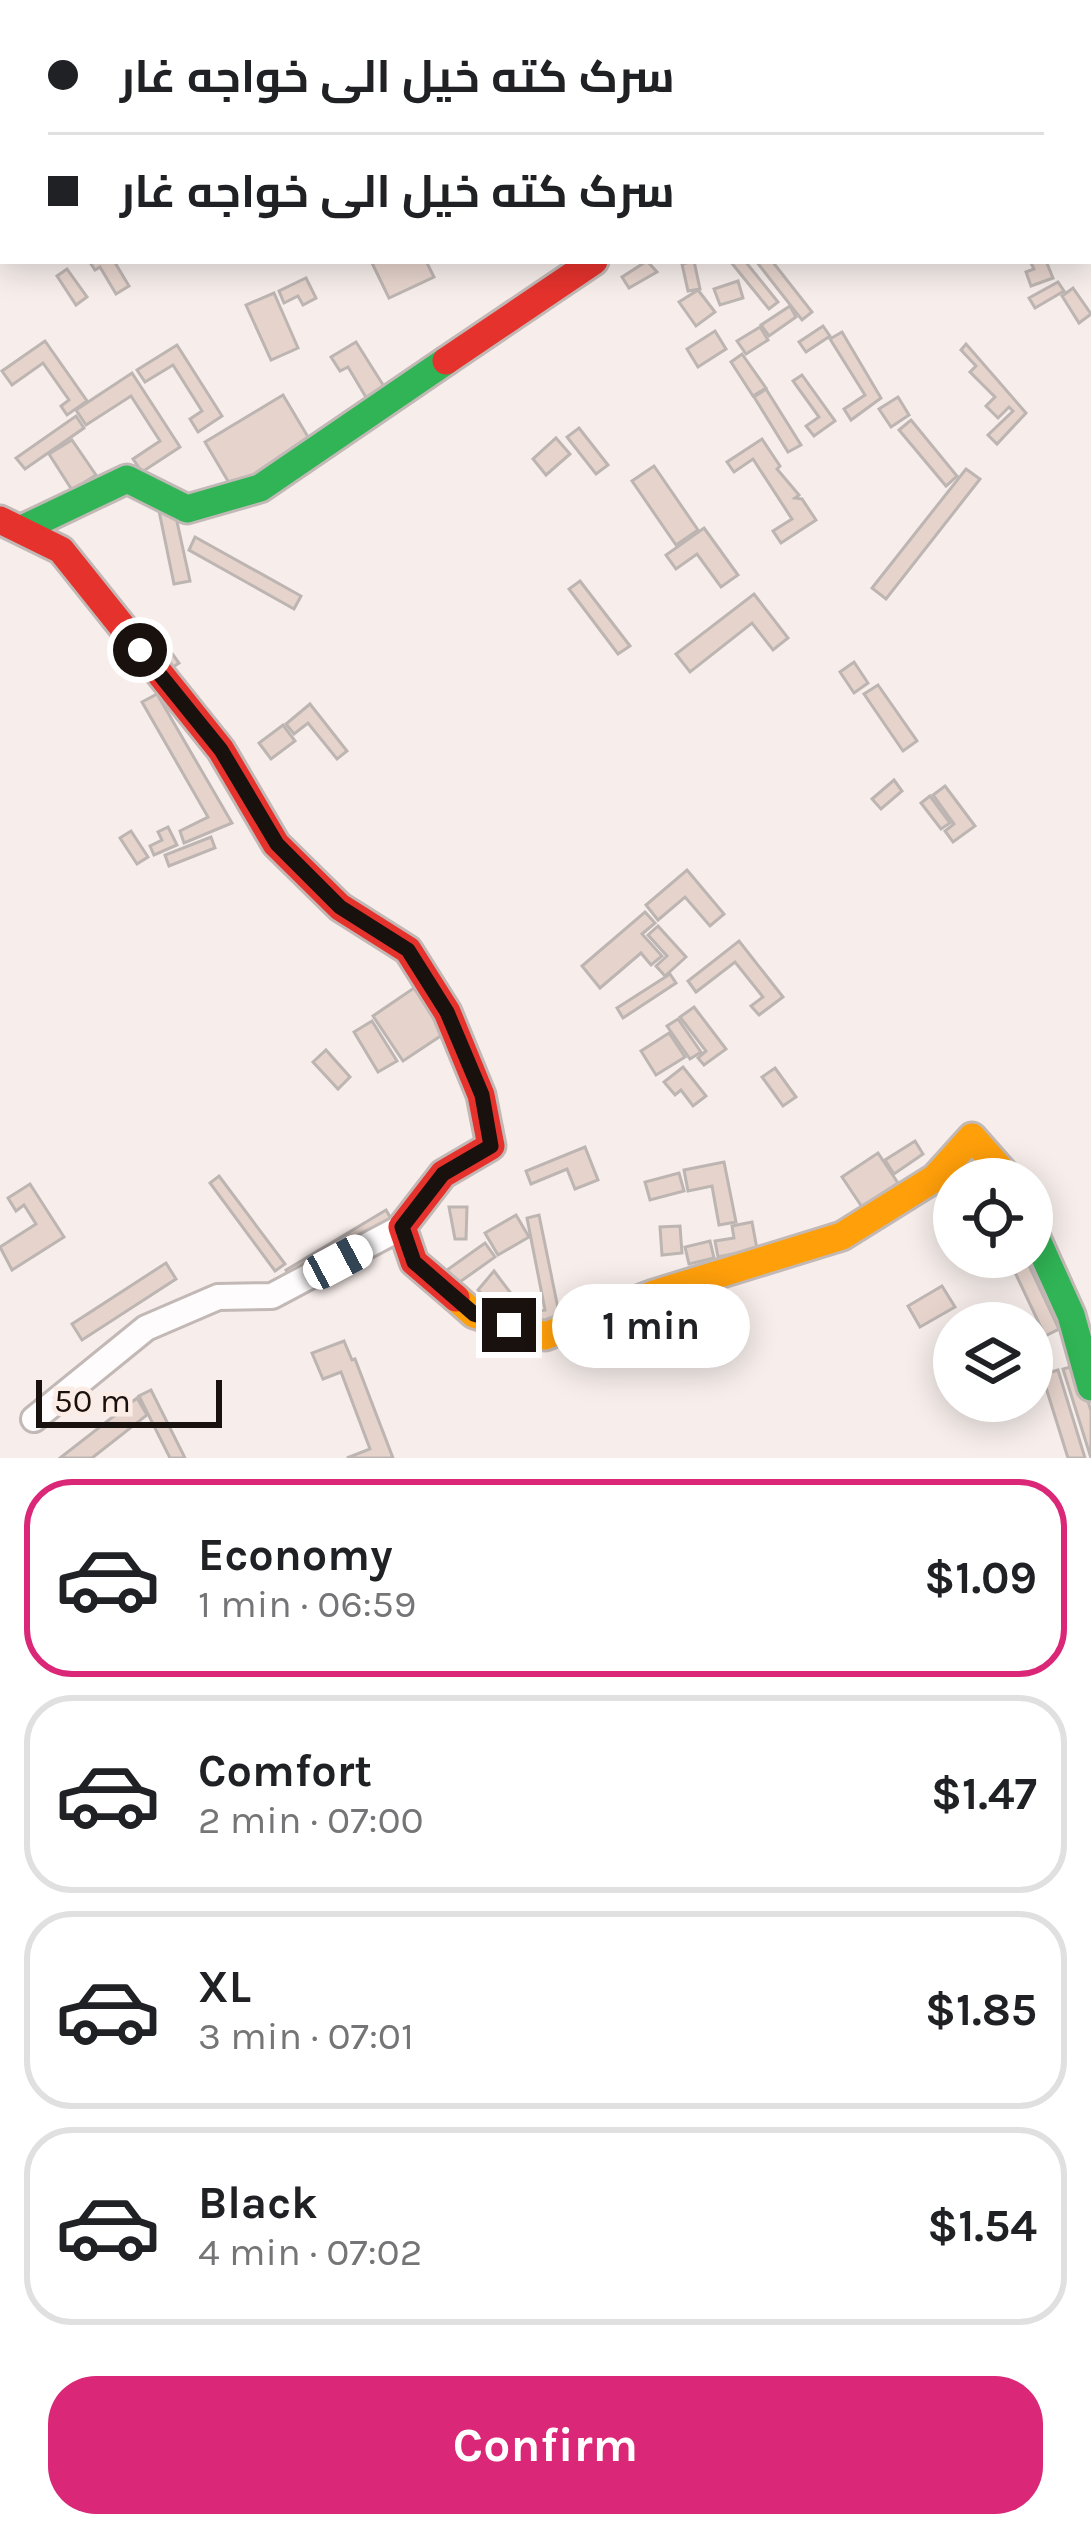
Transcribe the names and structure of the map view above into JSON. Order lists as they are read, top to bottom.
{
  "scale_bar": "50 m",
  "page": {
    "banner": ["سرک کته خیل الی خواجه غار", "سرک کته خیل الی خواجه غار"],
    "bubble": "1 min",
    "scale": "50 m",
    "list": [
      {
        "name": "Economy",
        "note": "1 min · 06:59",
        "value": "$1.09"
      },
      {
        "name": "Comfort",
        "note": "2 min · 07:00",
        "value": "$1.47"
      },
      {
        "name": "XL",
        "note": "3 min · 07:01",
        "value": "$1.85"
      },
      {
        "name": "Black",
        "note": "4 min · 07:02",
        "value": "$1.54"
      }
    ],
    "buttons": "Confirm"
  }
}
